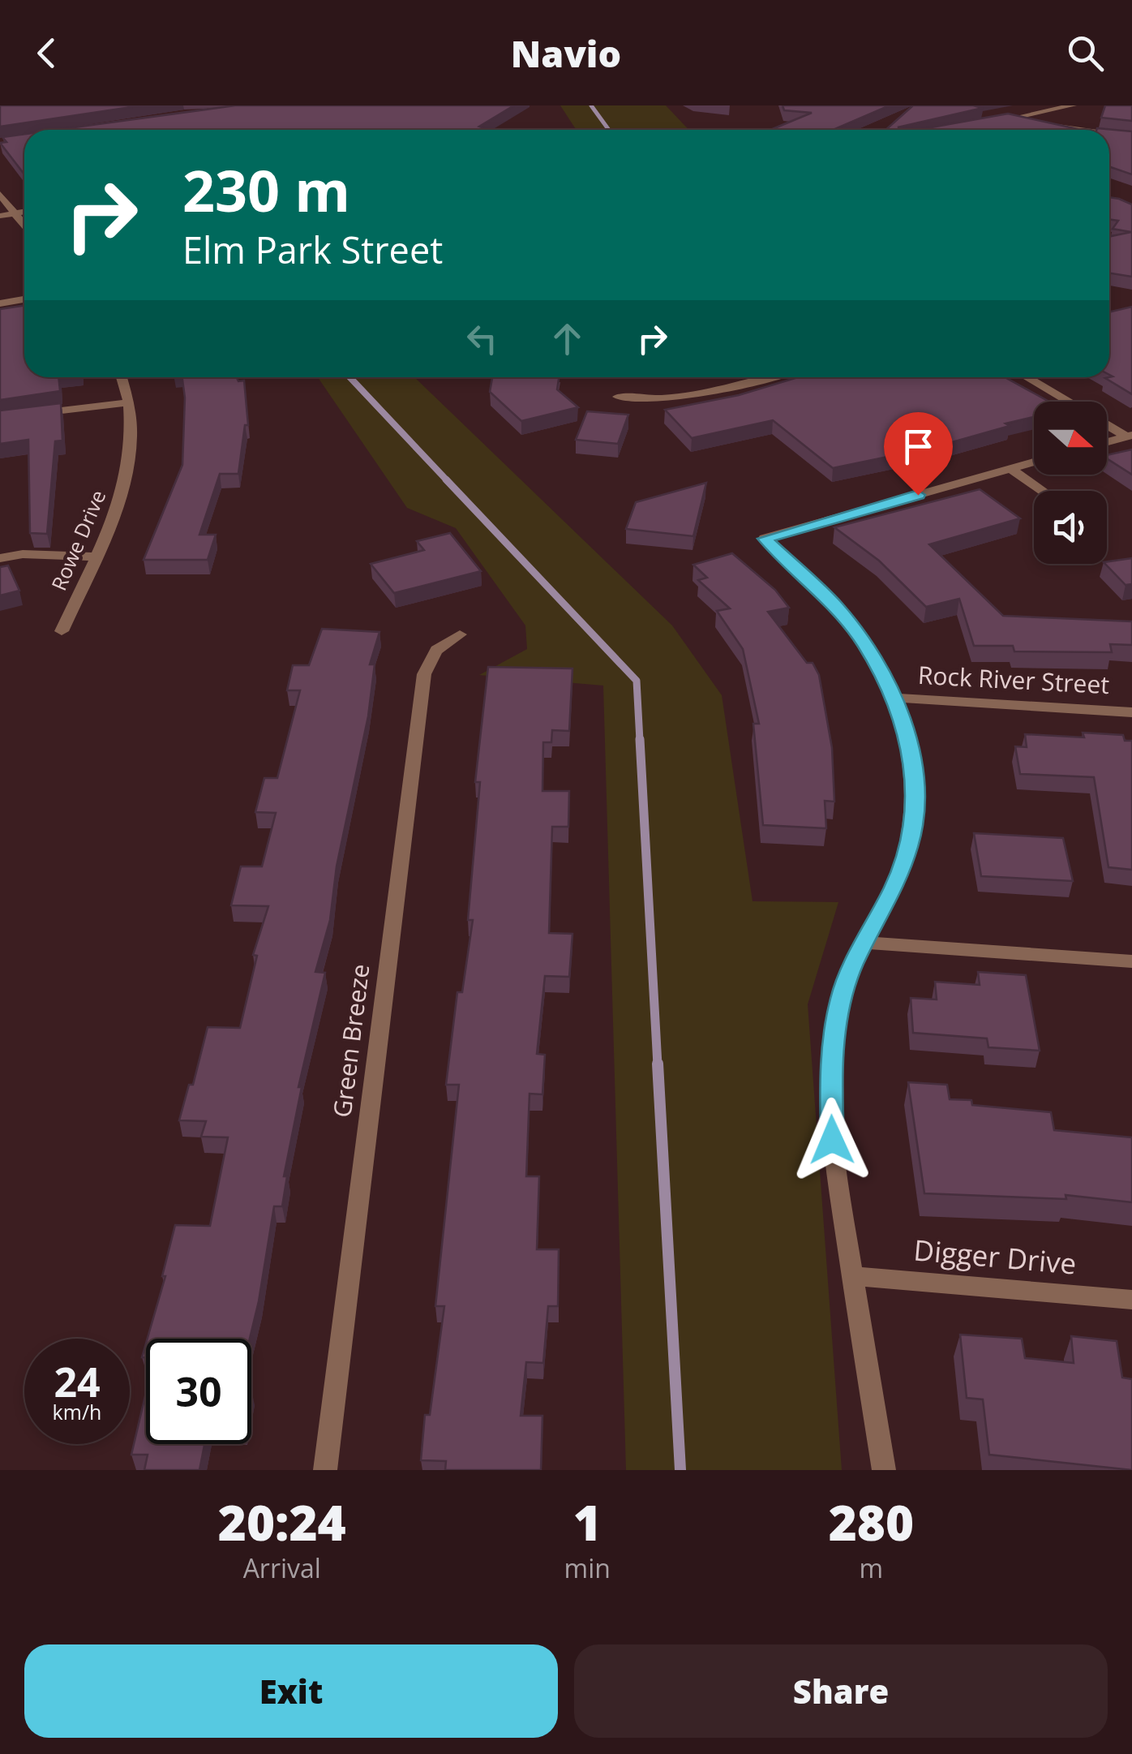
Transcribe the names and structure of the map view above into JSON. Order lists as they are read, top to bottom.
{
  "streets": {
    "street": [
      "Rowe Drive",
      "Rock River Street",
      "Green Breeze",
      "Digger Drive"
    ]
  },
  "north": "right",
  "page": {
    "header": "Navio",
    "turn": ["230 m", "Elm Park Street"],
    "speed": "24 km/h",
    "limit": "30",
    "eta": [
      "20:24",
      "Arrival",
      "1",
      "min",
      "280",
      "m"
    ],
    "buttons": ["Exit", "Share"]
  }
}
